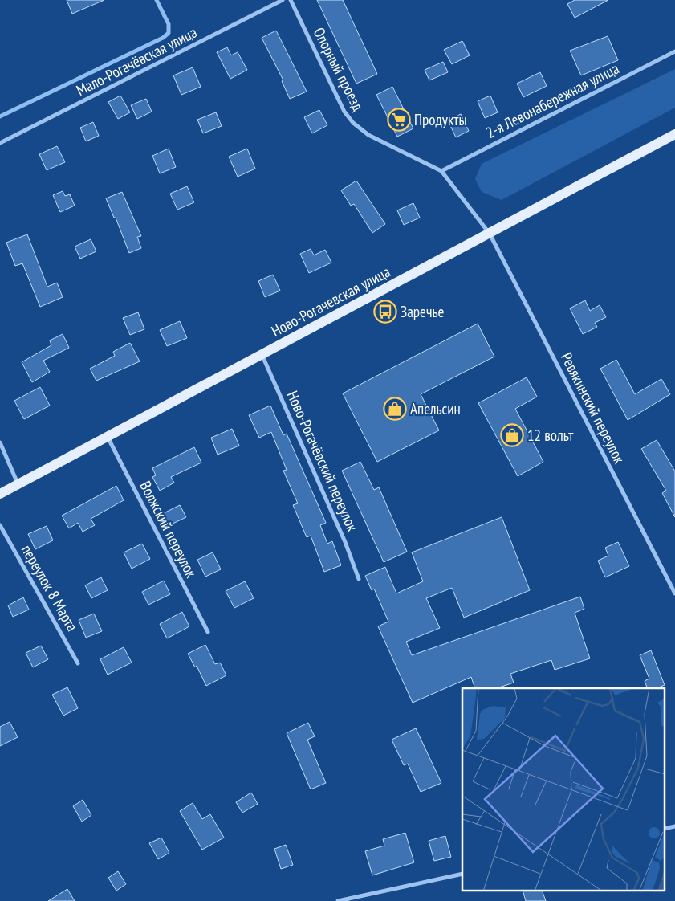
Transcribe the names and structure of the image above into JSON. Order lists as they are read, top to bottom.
{
  "streets": {
    "main road": ["Ново-Рогачевская улица"],
    "street": [
      "Мало-Рогачёвская улица",
      "Опорный проезд",
      "2-я Левонабережная улица",
      "Ревякинский переулок",
      "Ново-Рогачёвский переулок",
      "Волжский переулок",
      "переулок 8 Марта"
    ]
  },
  "crossings": [
    ["Опорный проезд", "2-я Левонабережная улица"],
    ["Опорный проезд", "Ревякинский переулок"],
    ["2-я Левонабережная улица", "Ревякинский переулок"],
    ["Ново-Рогачевская улица", "Ревякинский переулок"],
    ["Ново-Рогачевская улица", "Ново-Рогачёвский переулок"],
    ["Ново-Рогачевская улица", "Волжский переулок"]
  ],
  "places": {
    "supermarket": ["Продукты"],
    "bus stop": ["Заречье"],
    "shop": ["Апельсин", "12 вольт"]
  }
}
